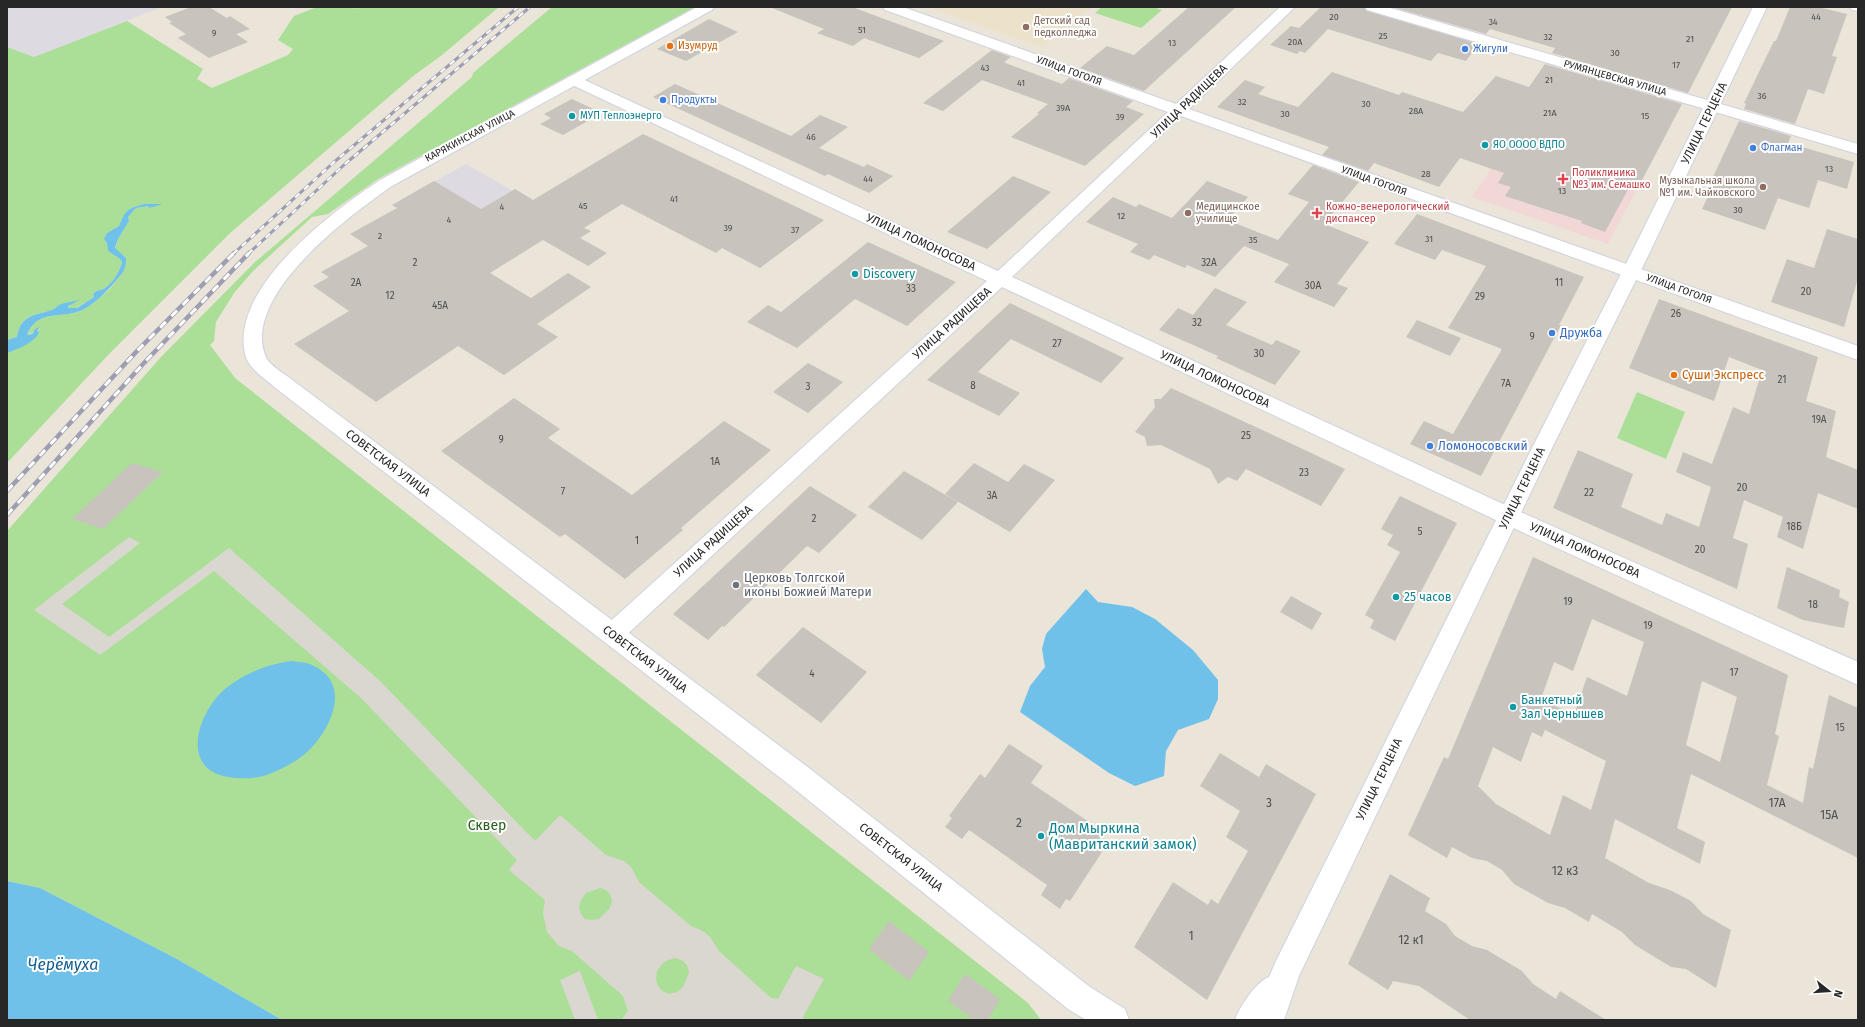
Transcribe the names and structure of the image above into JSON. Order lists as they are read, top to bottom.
{
  "streets": {
    "street": [
      "УЛИЦА ГОГОЛЯ",
      "РУМЯНЦЕВСКАЯ УЛИЦА",
      "УЛИЦА РАДИЩЕВА",
      "УЛИЦА ГЕРЦЕНА",
      "КАРЯКИНСКАЯ УЛИЦА",
      "УЛИЦА ЛОМОНОСОВА",
      "СОВЕТСКАЯ УЛИЦА"
    ]
  },
  "crossings": [
    ["УЛИЦА ГОГОЛЯ", "УЛИЦА РАДИЩЕВА"],
    ["УЛИЦА ГОГОЛЯ", "УЛИЦА ГЕРЦЕНА"],
    ["РУМЯНЦЕВСКАЯ УЛИЦА", "УЛИЦА ГЕРЦЕНА"],
    ["УЛИЦА РАДИЩЕВА", "УЛИЦА ЛОМОНОСОВА"],
    ["УЛИЦА РАДИЩЕВА", "СОВЕТСКАЯ УЛИЦА"],
    ["УЛИЦА ГЕРЦЕНА", "УЛИЦА ЛОМОНОСОВА"],
    ["КАРЯКИНСКАЯ УЛИЦА", "УЛИЦА ЛОМОНОСОВА"],
    ["КАРЯКИНСКАЯ УЛИЦА", "СОВЕТСКАЯ УЛИЦА"]
  ],
  "water": ["Черёмуха"],
  "parks": ["Сквер"],
  "places": {
    "other": [
      "Детский сад педколледжа",
      "Изумруд",
      "Жигули",
      "Продукты",
      "МУП Теплоэнерго",
      "ЯО ОООО ВДПО",
      "Флагман",
      "Музыкальная школа №1 им. Чайковского",
      "Медицинское училище",
      "Discovery",
      "Дружба",
      "Суши Экспресс",
      "Ломоносовский",
      "Церковь Толгской иконы Божией Матери",
      "25 часов",
      "Банкетный Зал Чернышев",
      "Дом Мыркина (Мавританский замок)"
    ],
    "health": ["Поликлиника №3 им. Семашко", "Кожно-венерологический диспансер"]
  },
  "house_numbers": [
    "20",
    "44",
    "34",
    "51",
    "9",
    "25",
    "32",
    "21",
    "20А",
    "13",
    "30",
    "17",
    "43",
    "21",
    "41",
    "36",
    "32",
    "30",
    "39А",
    "28А",
    "21А",
    "30",
    "15",
    "39",
    "46",
    "13",
    "28",
    "44",
    "13",
    "41",
    "45",
    "4",
    "30",
    "12",
    "4",
    "39",
    "37",
    "2",
    "31",
    "35",
    "2",
    "32А",
    "2А",
    "11",
    "30А",
    "33",
    "20",
    "12",
    "29",
    "45А",
    "26",
    "32",
    "9",
    "27",
    "30",
    "21",
    "7А",
    "8",
    "3",
    "19А",
    "25",
    "9",
    "1А",
    "23",
    "20",
    "7",
    "22",
    "3А",
    "2",
    "18Б",
    "5",
    "1",
    "20",
    "19",
    "18",
    "19",
    "17",
    "4",
    "15",
    "3",
    "17А",
    "15А",
    "2",
    "12 к3",
    "1",
    "12 к1"
  ],
  "north": "right"
}
